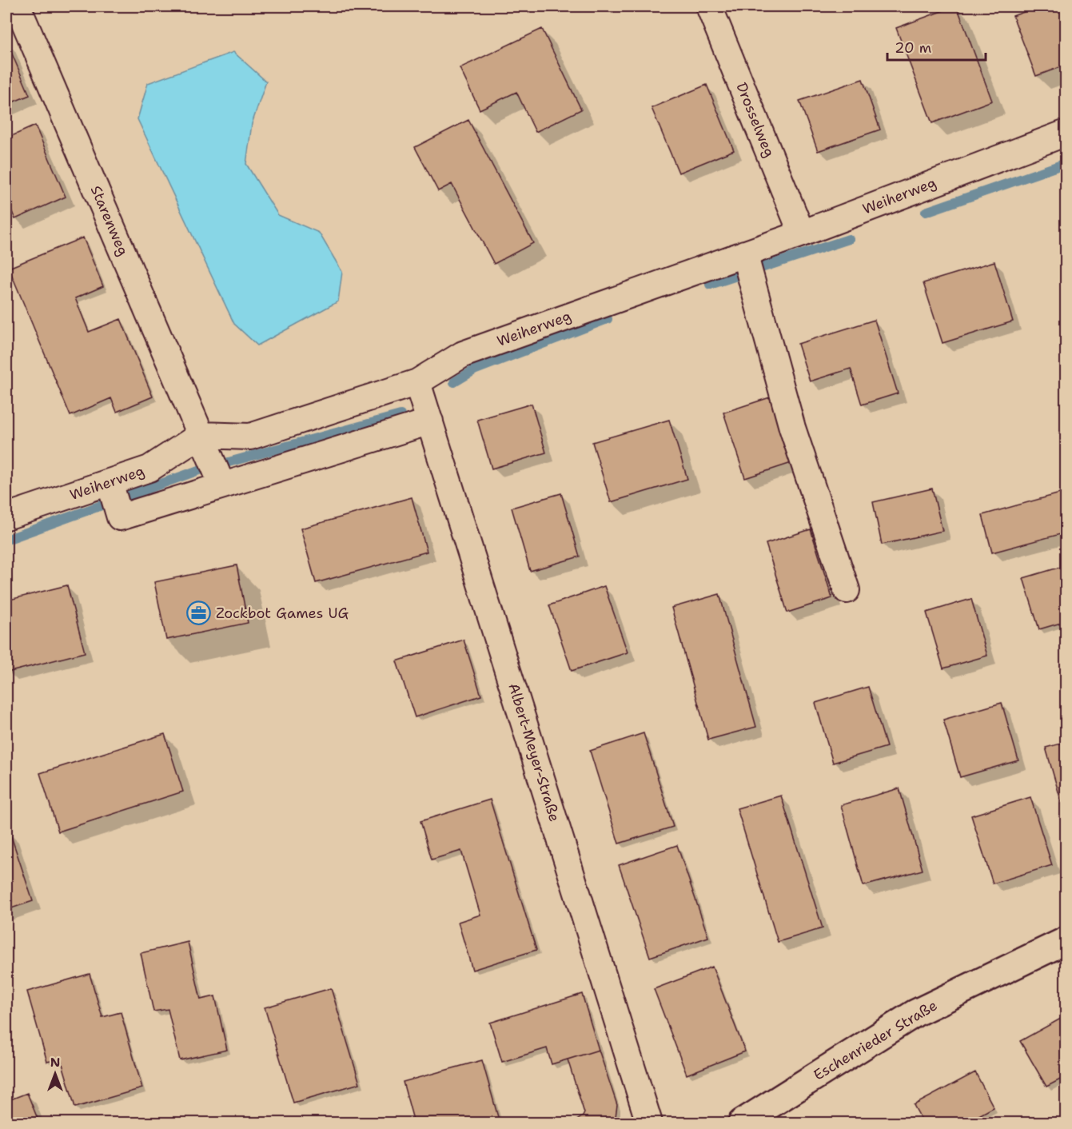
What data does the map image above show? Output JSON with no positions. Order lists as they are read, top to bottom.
{
  "streets": {
    "street": [
      "Drosselweg",
      "Weiherweg",
      "Starenweg",
      "Albert-Meyer-Straße",
      "Eschenrieder Straße"
    ]
  },
  "crossings": [
    ["Drosselweg", "Weiherweg"],
    ["Weiherweg", "Starenweg"],
    ["Weiherweg", "Albert-Meyer-Straße"]
  ],
  "places": {
    "office": ["Zockbot Games UG"]
  },
  "scale_bar": "20 m",
  "north": "top"
}
